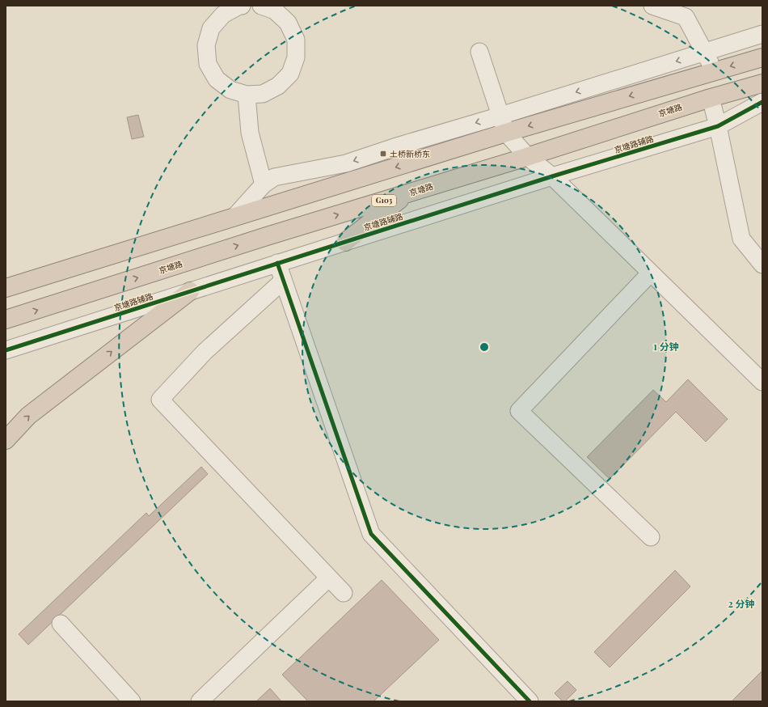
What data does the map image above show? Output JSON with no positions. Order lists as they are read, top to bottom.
{
  "streets": {
    "highway": ["京塘路", "G103"],
    "street": ["京塘路辅路"]
  },
  "places": {
    "transit": ["土桥新桥东"]
  },
  "rings": ["1 分钟", "2 分钟"]
}
